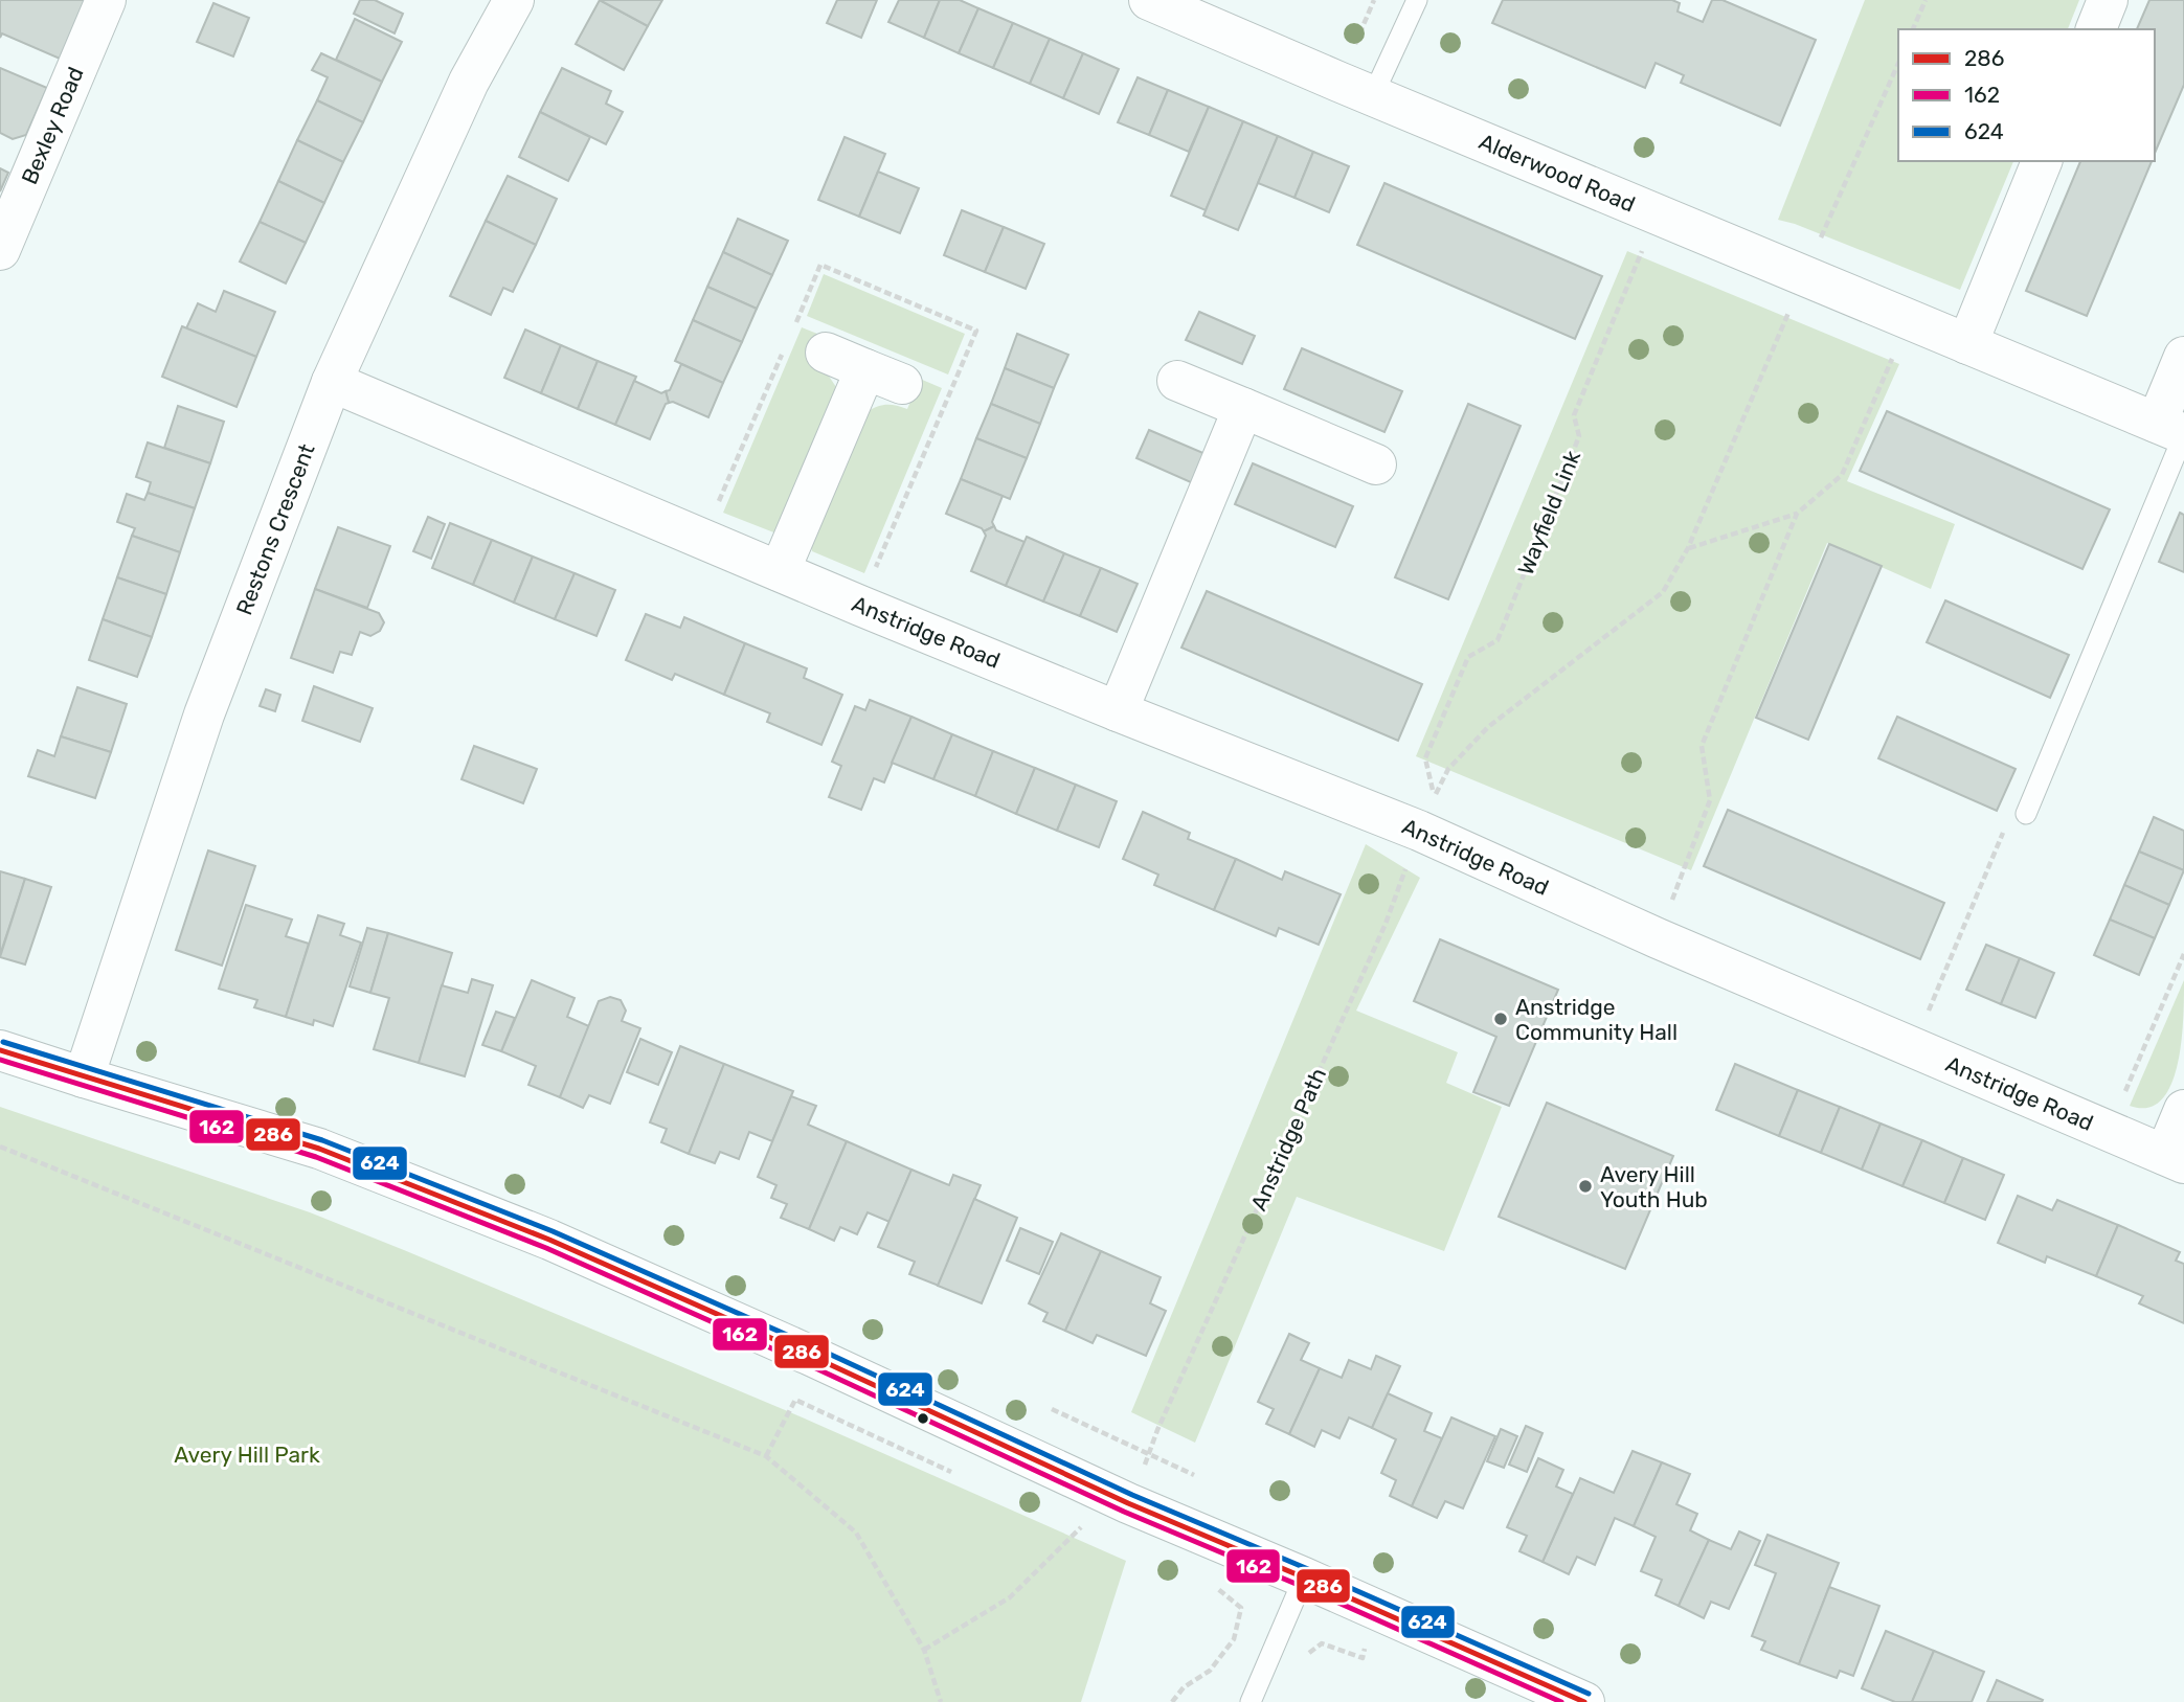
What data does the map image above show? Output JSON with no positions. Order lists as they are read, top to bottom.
{
  "streets": {
    "street": [
      "Bexley Road",
      "Alderwood Road",
      "Restons Crescent",
      "Anstridge Road"
    ],
    "path": ["Wayfield Link", "Anstridge Path"]
  },
  "crossings": [
    ["Alderwood Road", "Wayfield Link"],
    ["Restons Crescent", "Anstridge Road"]
  ],
  "parks": ["Avery Hill Park"],
  "places": ["Anstridge Community Hall", "Avery Hill Youth Hub"],
  "lines": ["transit line 624", "transit line 286", "transit line 162"],
  "legend": ["286", "162", "624"]
}
